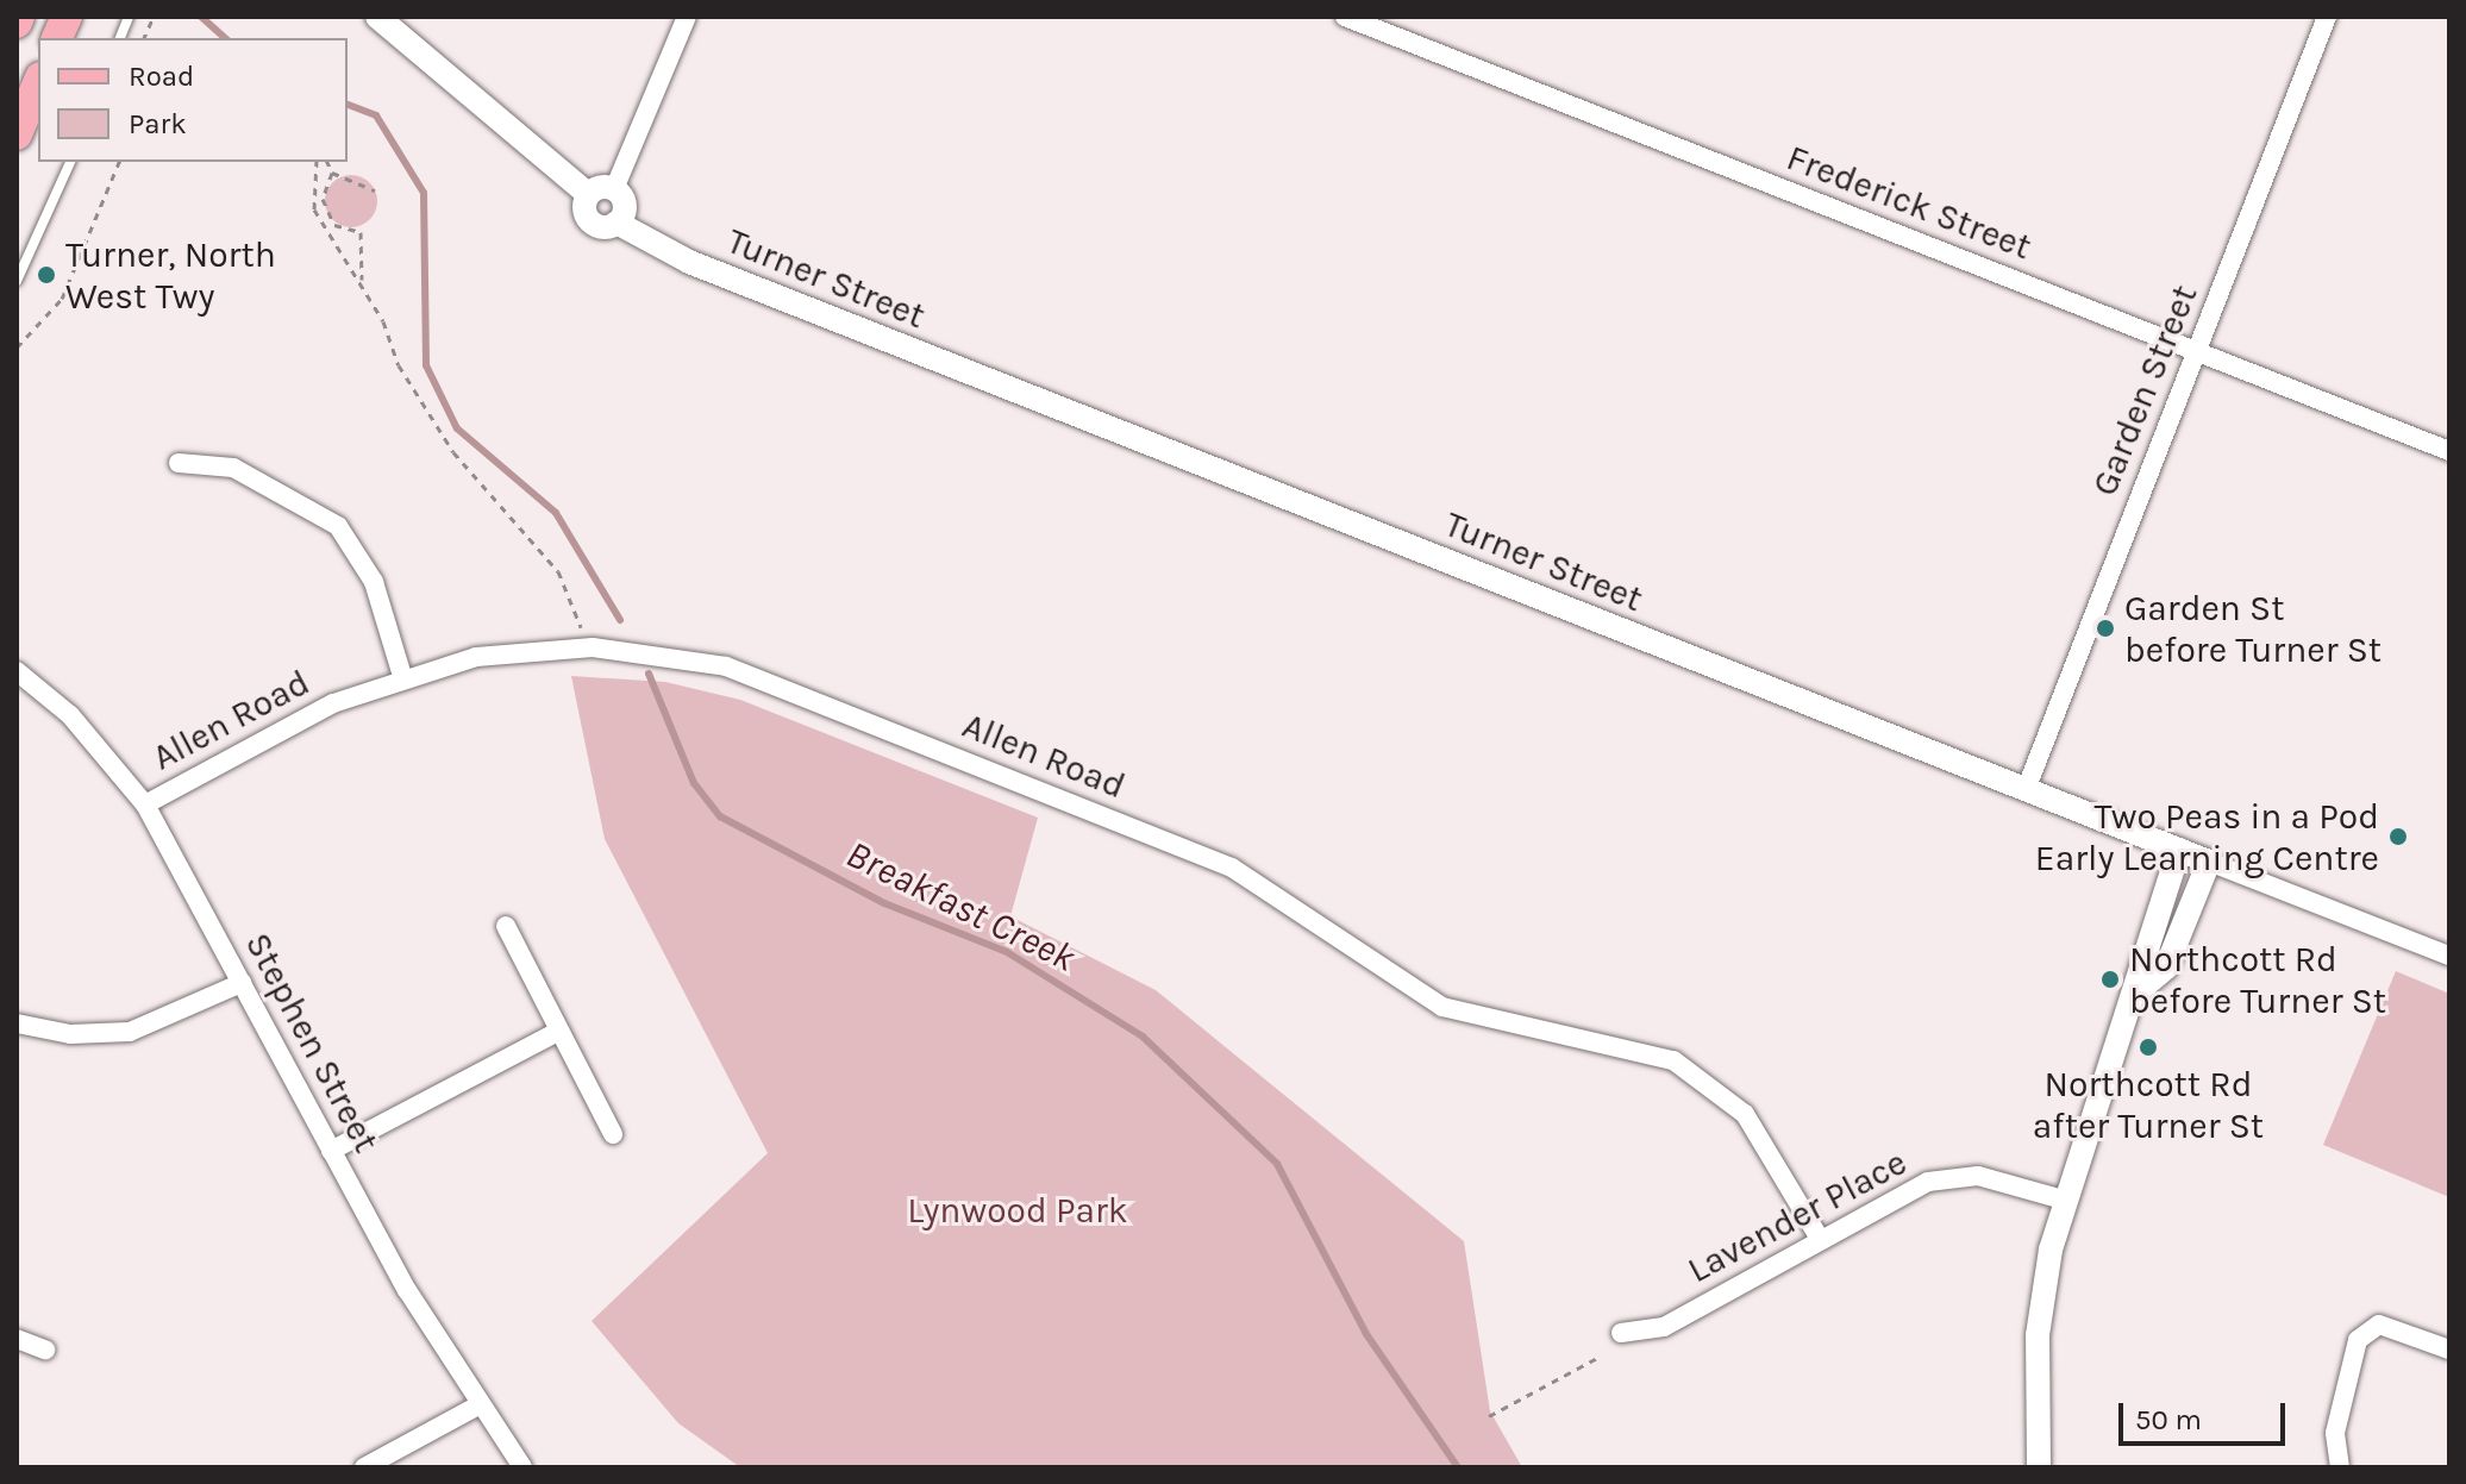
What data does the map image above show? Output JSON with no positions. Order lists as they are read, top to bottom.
{
  "streets": {
    "street": [
      "Frederick Street",
      "Turner Street",
      "Garden Street",
      "Allen Road",
      "Stephen Street",
      "Lavender Place"
    ]
  },
  "crossings": [
    ["Frederick Street", "Garden Street"],
    ["Turner Street", "Garden Street"],
    ["Allen Road", "Stephen Street"],
    ["Allen Road", "Lavender Place"]
  ],
  "water": ["Breakfast Creek"],
  "parks": ["Lynwood Park"],
  "places": [
    "Turner, North West Twy",
    "Garden St before Turner St",
    "Two Peas in a Pod Early Learning Centre",
    "Northcott Rd before Turner St",
    "Northcott Rd after Turner St"
  ],
  "legend": ["Road", "Park"],
  "scale_bar": "50 m"
}
